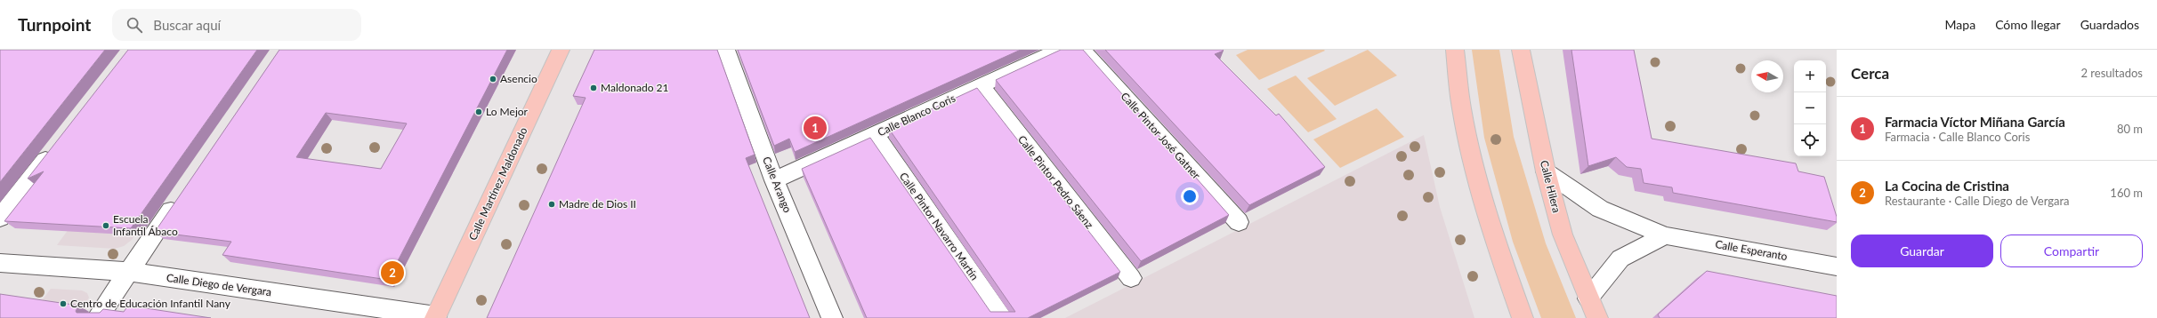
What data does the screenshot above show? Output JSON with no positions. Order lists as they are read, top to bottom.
{
  "streets": {
    "main road": ["Calle Martínez Maldonado", "Calle Hilera"],
    "street": [
      "Calle Blanco Coris",
      "Calle Pintor José Gatner",
      "Calle Pintor Pedro Sáenz",
      "Calle Arango",
      "Calle Pintor Navarro Martín",
      "Calle Esperanto",
      "Calle Diego de Vergara"
    ]
  },
  "crossings": [
    ["Calle Blanco Coris", "Calle Pintor Pedro Sáenz"],
    ["Calle Blanco Coris", "Calle Arango"],
    ["Calle Blanco Coris", "Calle Pintor Navarro Martín"],
    ["Calle Martínez Maldonado", "Calle Diego de Vergara"],
    ["Calle Hilera", "Calle Esperanto"]
  ],
  "places": [
    "Asencio",
    "Maldonado 21",
    "Lo Mejor",
    "Madre de Dios II",
    "Escuela Infantil Ábaco",
    "Centro de Educación Infantil Nany"
  ],
  "north": "left",
  "page": {
    "header": "Turnpoint",
    "search": "Buscar aquí",
    "nav": ["Mapa", "Cómo llegar", "Guardados"],
    "heading": ["Cerca", "2 resultados"],
    "map_buttons": ["+", "−"],
    "list": [
      {
        "mark": "1",
        "name": "Farmacia Víctor Miñana García",
        "note": "Farmacia · Calle Blanco Coris",
        "value": "80 m"
      },
      {
        "mark": "2",
        "name": "La Cocina de Cristina",
        "note": "Restaurante · Calle Diego de Vergara",
        "value": "160 m"
      }
    ],
    "pins": ["1", "2"],
    "buttons": ["Guardar", "Compartir"]
  }
}
